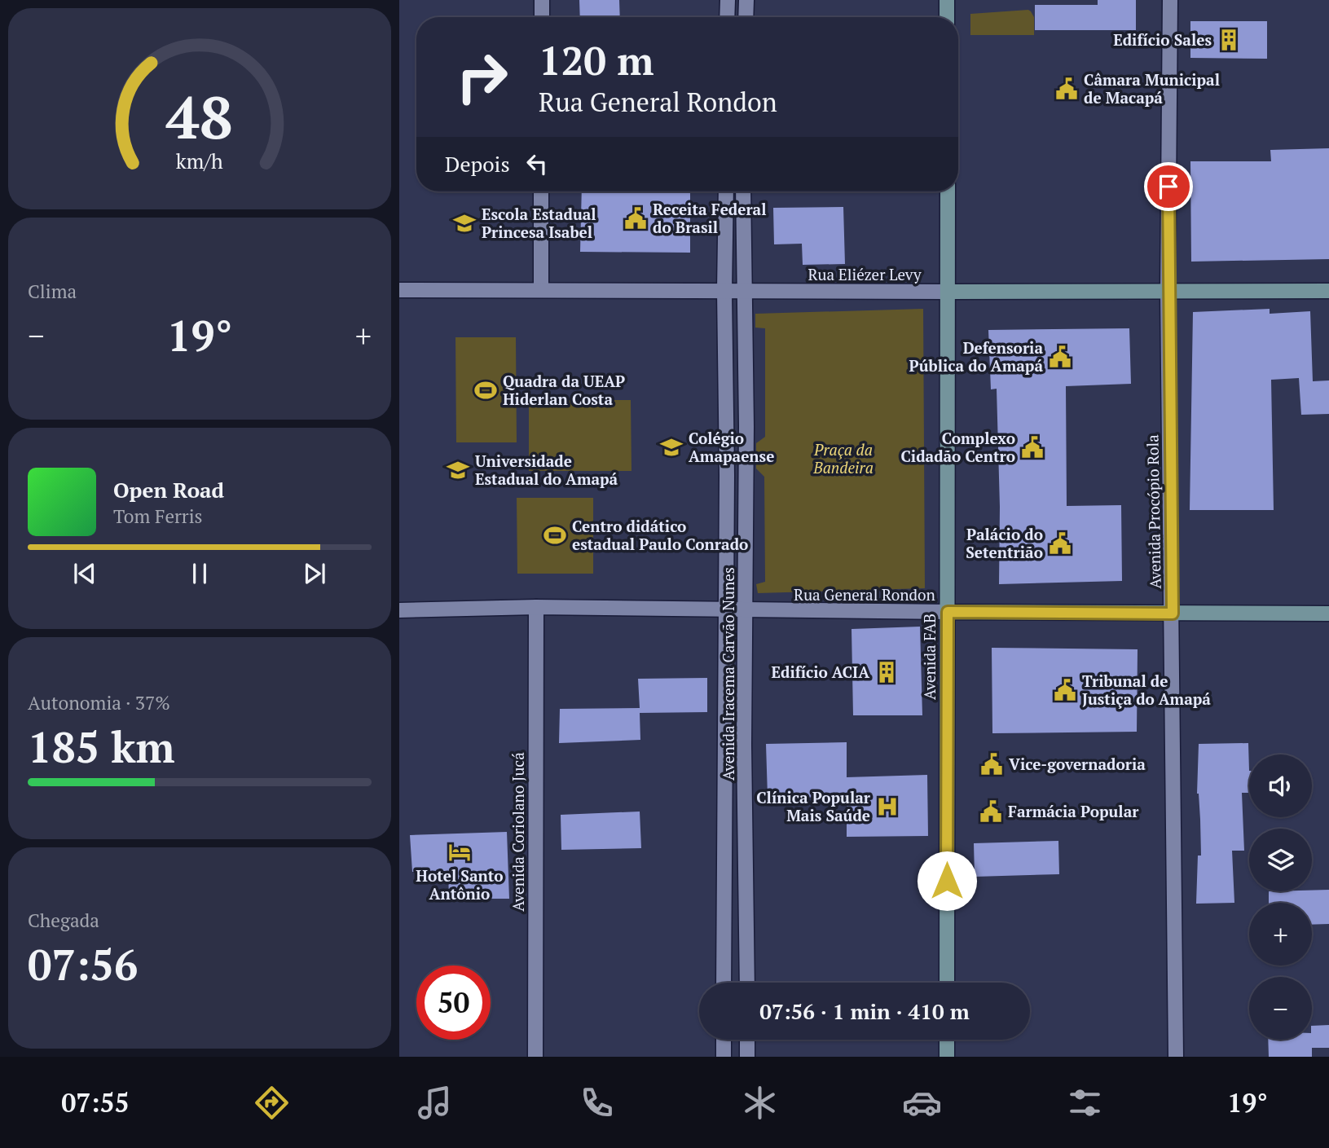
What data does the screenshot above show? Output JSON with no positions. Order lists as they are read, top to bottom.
{
  "streets": {
    "main road": ["Rua Eliézer Levy", "Rua General Rondon", "Avenida FAB"],
    "street": ["Avenida Procópio Rola", "Avenida Iracema Carvão Nunes", "Avenida Coriolano Jucá"]
  },
  "crossings": [
    ["Rua Eliézer Levy", "Avenida Procópio Rola"],
    ["Rua Eliézer Levy", "Avenida FAB"],
    ["Rua Eliézer Levy", "Avenida Iracema Carvão Nunes"],
    ["Avenida Procópio Rola", "Rua General Rondon"],
    ["Rua General Rondon", "Avenida FAB"],
    ["Rua General Rondon", "Avenida Iracema Carvão Nunes"],
    ["Rua General Rondon", "Avenida Coriolano Jucá"]
  ],
  "parks": ["Praça da Bandeira"],
  "places": {
    "building": ["Edifício Sales", "Edifício ACIA"],
    "public building": [
      "Câmara Municipal de Macapá",
      "Receita Federal do Brasil",
      "Defensoria Pública do Amapá",
      "Complexo Cidadão Centro",
      "Palácio do Setentrião",
      "Tribunal de Justiça do Amapá",
      "Vice-governadoria",
      "Farmácia Popular"
    ],
    "school or university": ["Escola Estadual Princesa Isabel", "Colégio Amapaense", "Universidade Estadual do Amapá"],
    "sports": ["Quadra da UEAP Hiderlan Costa", "Centro didático estadual Paulo Conrado"],
    "hospital": ["Clínica Popular Mais Saúde"],
    "hotel": ["Hotel Santo Antônio"]
  },
  "page": {
    "turn": ["120 m", "Rua General Rondon"],
    "then": "Depois",
    "tile": [
      "Clima",
      ["Autonomia · 37%", "185 km"],
      ["Chegada", "07:56"]
    ],
    "heat": ["−", "19°", "+"],
    "song": ["Open Road", "Tom Ferris"],
    "map_buttons": ["+", "−"],
    "limit": "50",
    "trip": "07:56 · 1 min · 410 m",
    "tabs": ["07:55", "19°"],
    "gauge": ["48", "km/h"]
  }
}
